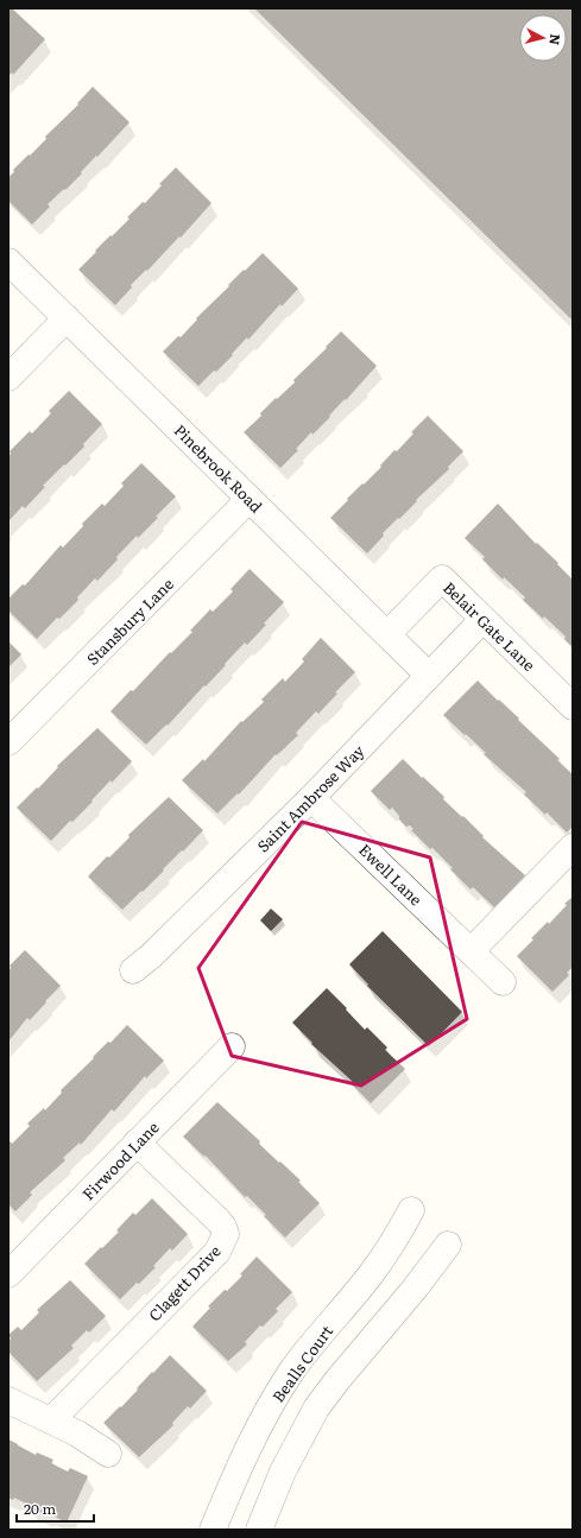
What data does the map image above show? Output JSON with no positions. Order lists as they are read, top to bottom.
{
  "streets": {
    "street": [
      "Pinebrook Road",
      "Stansbury Lane",
      "Belair Gate Lane",
      "Saint Ambrose Way",
      "Ewell Lane",
      "Firwood Lane",
      "Clagett Drive",
      "Bealls Court"
    ]
  },
  "crossings": [
    ["Pinebrook Road", "Stansbury Lane"],
    ["Pinebrook Road", "Belair Gate Lane"],
    ["Pinebrook Road", "Saint Ambrose Way"],
    ["Belair Gate Lane", "Saint Ambrose Way"],
    ["Saint Ambrose Way", "Ewell Lane"],
    ["Firwood Lane", "Clagett Drive"]
  ],
  "scale_bar": "20 m",
  "north": "right"
}
